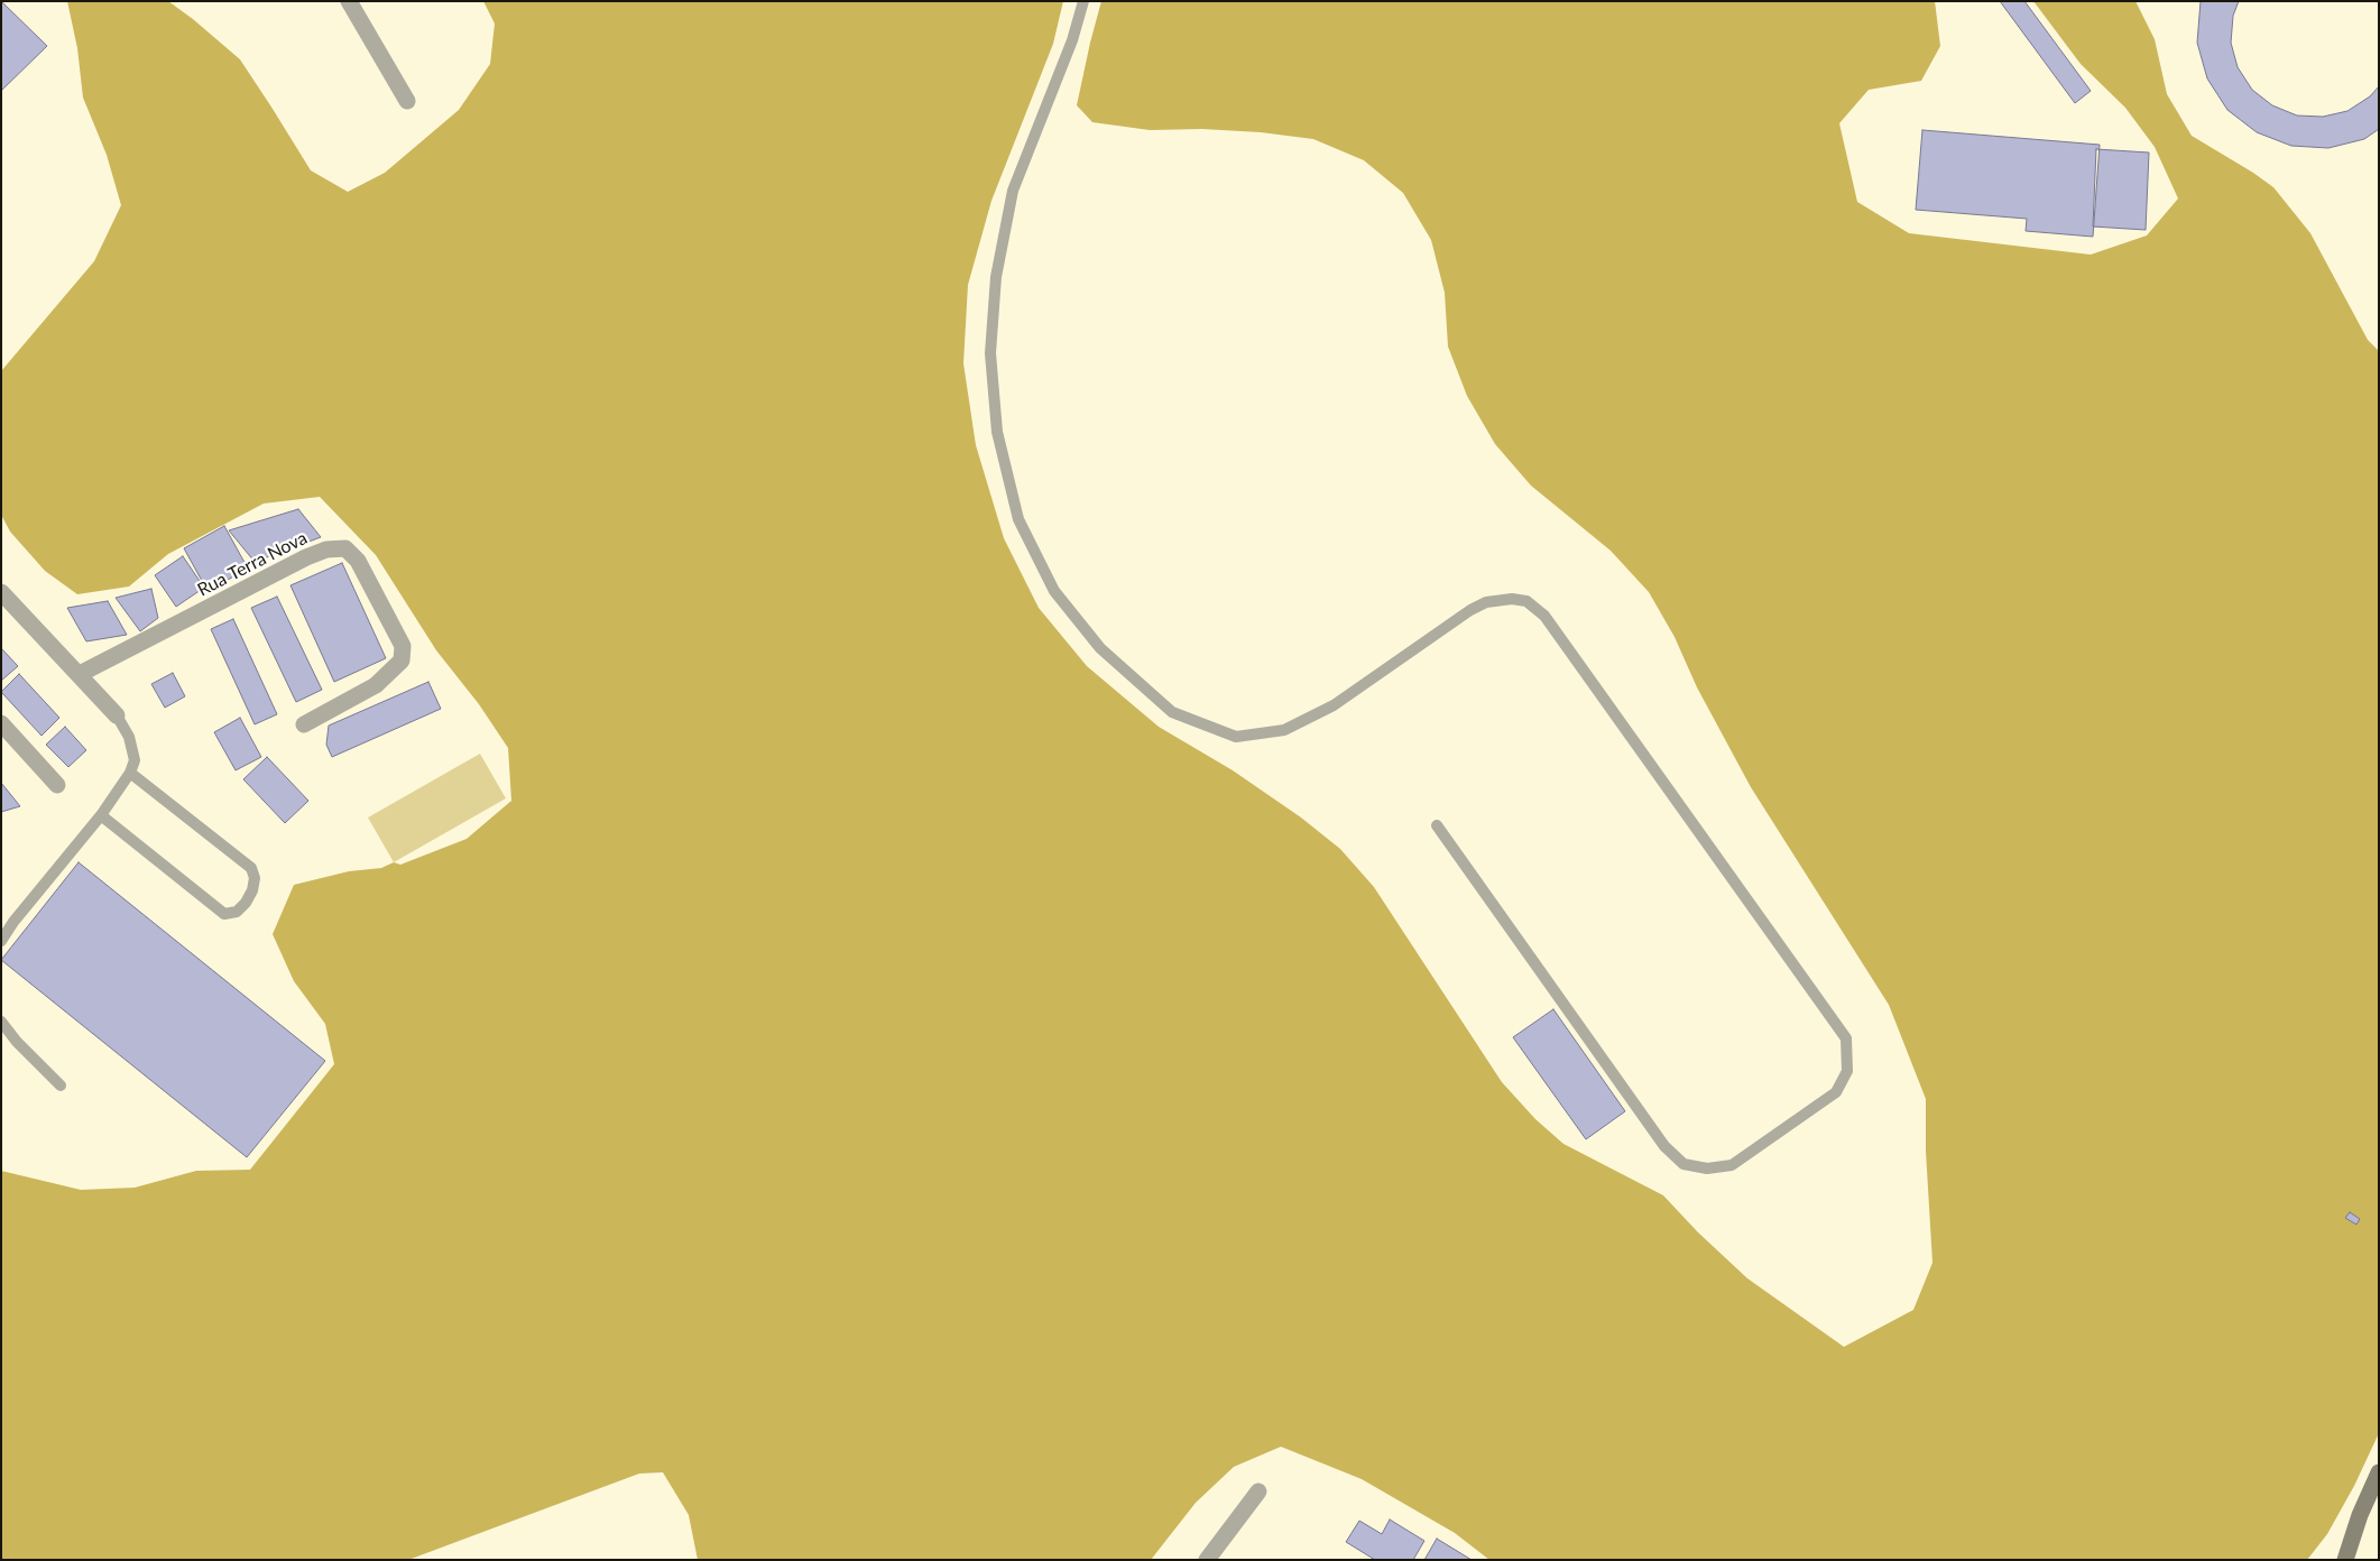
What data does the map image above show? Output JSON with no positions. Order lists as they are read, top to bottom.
{
  "streets": {
    "street": ["Rua Terra Nova"]
  }
}
